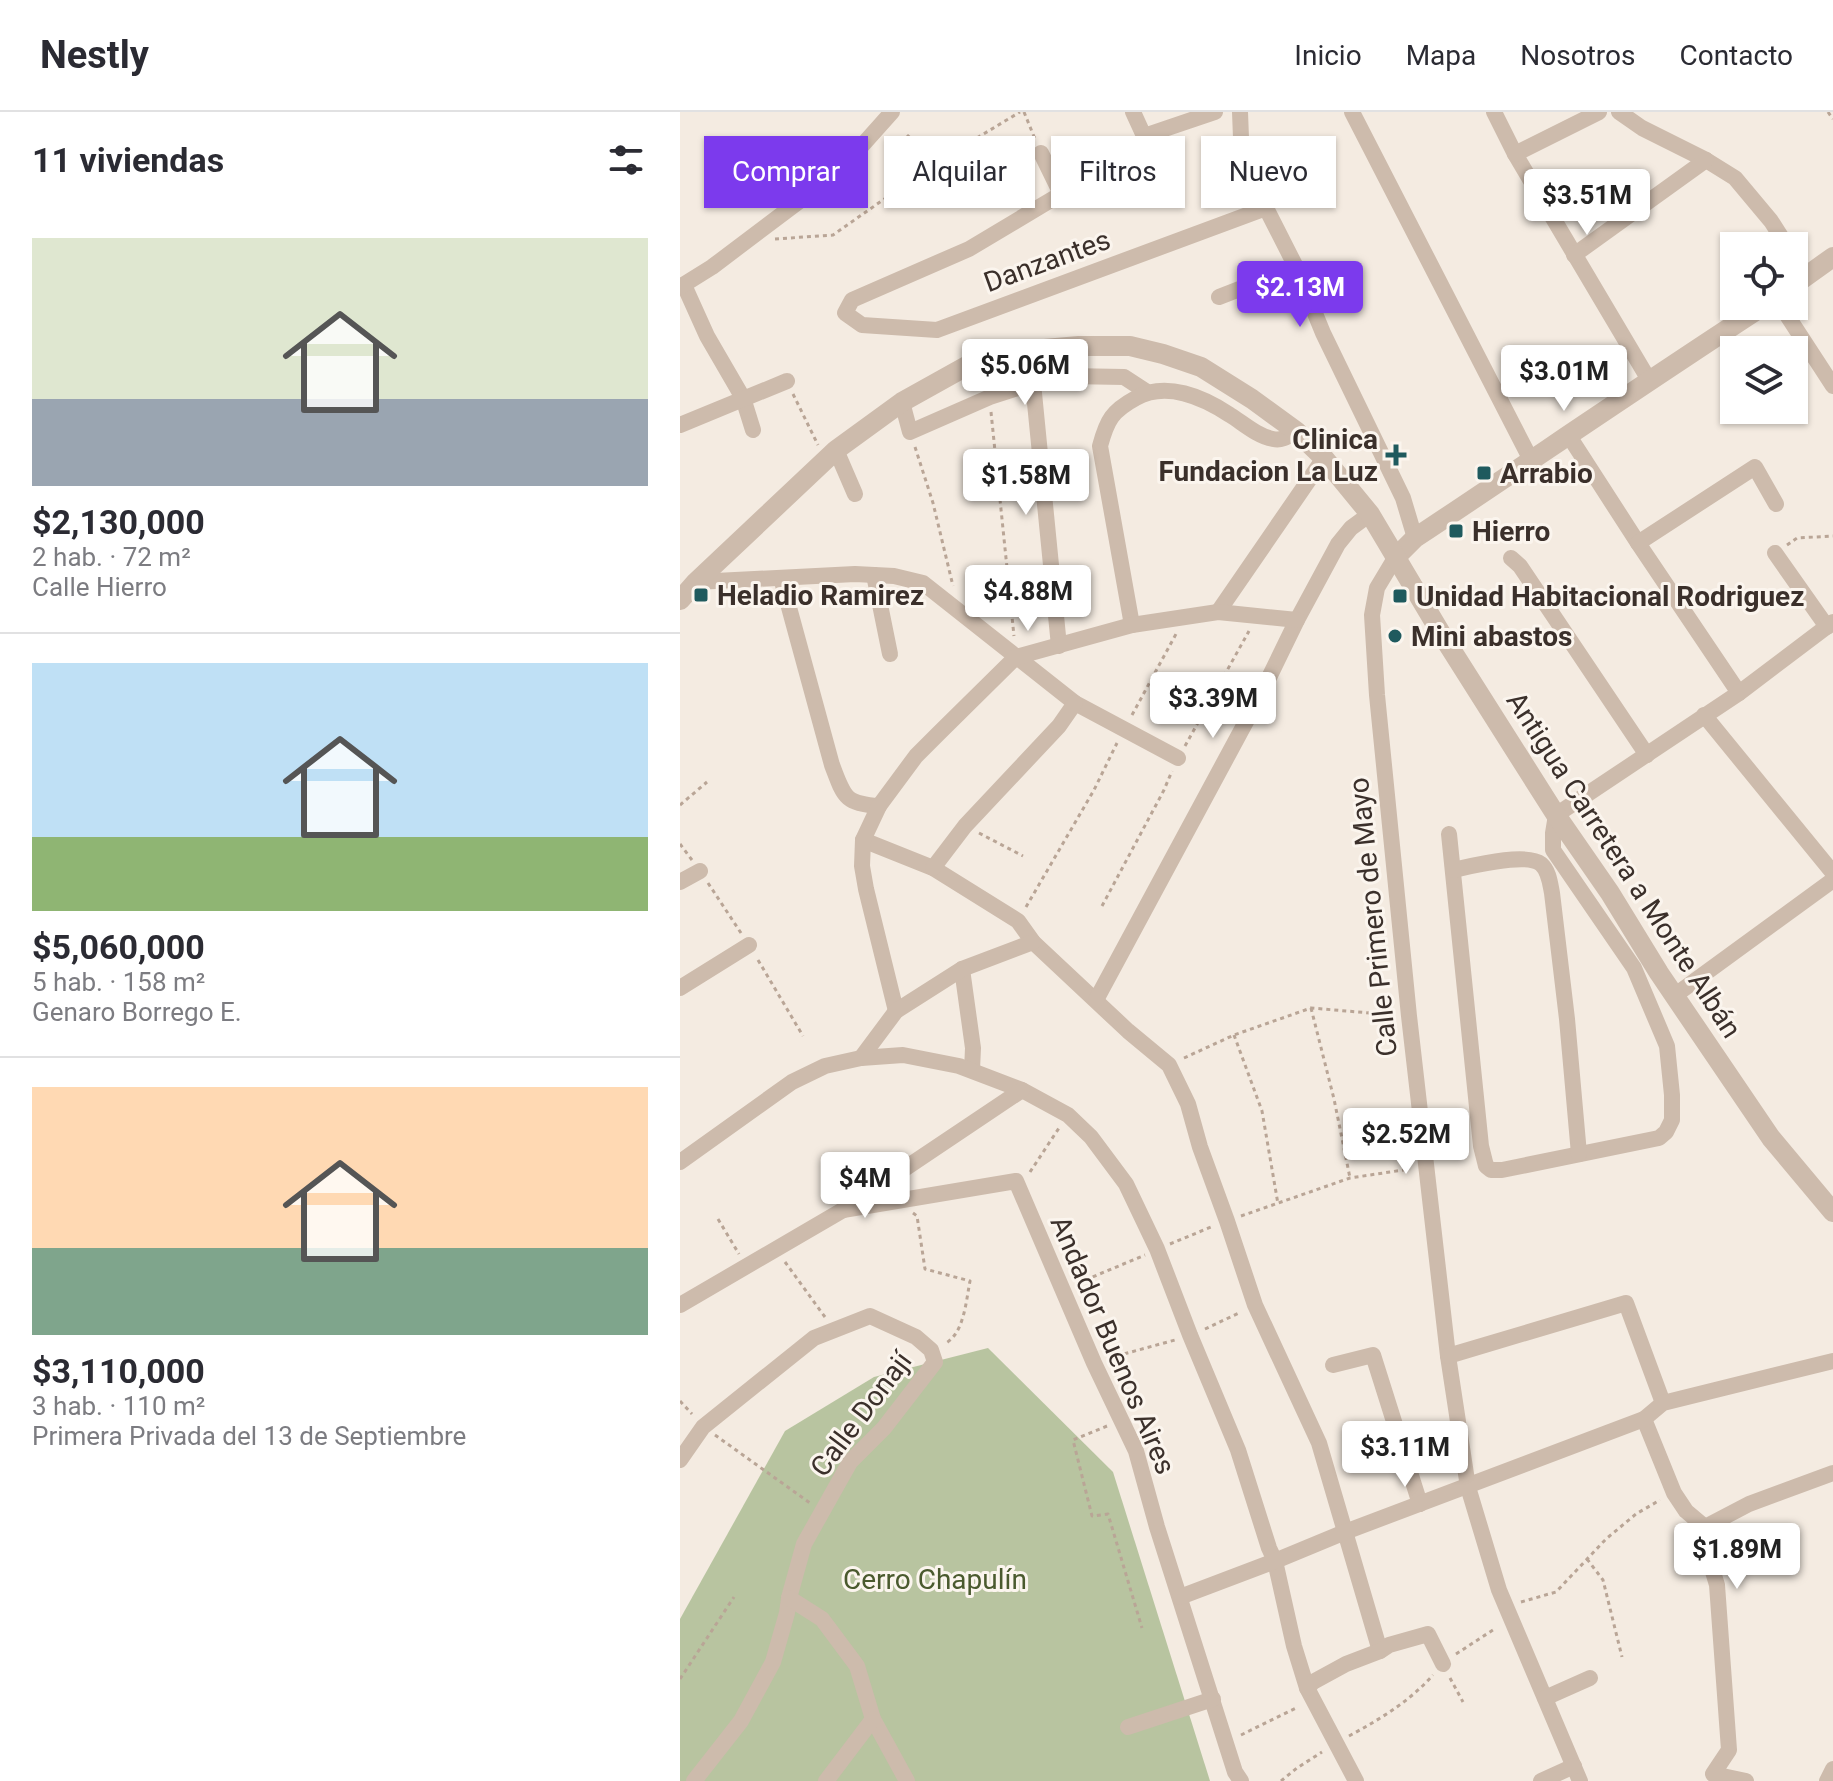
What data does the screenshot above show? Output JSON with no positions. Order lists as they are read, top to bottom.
{
  "streets": {
    "street": [
      "Danzantes",
      "Antigua Carretera a Monte Albán",
      "Calle Primero de Mayo",
      "Andador Buenos Aires",
      "Calle Donají"
    ]
  },
  "crossings": [
    ["Antigua Carretera a Monte Albán", "Calle Primero de Mayo"]
  ],
  "parks": ["Cerro Chapulín"],
  "places": {
    "health": ["Clinica Fundacion La Luz"],
    "transit": [
      "Arrabio",
      "Hierro",
      "Heladio Ramirez",
      "Unidad Habitacional Rodriguez"
    ],
    "other": ["Mini abastos"]
  },
  "page": {
    "header": "Nestly",
    "nav": [
      "Inicio",
      "Mapa",
      "Nosotros",
      "Contacto"
    ],
    "heading": "11 viviendas",
    "chip": [
      "Comprar",
      "Alquilar",
      "Filtros",
      "Nuevo"
    ],
    "price": [
      "$3.51M",
      "$2.13M",
      "$5.06M",
      "$3.01M",
      "$1.58M",
      "$4.88M",
      "$3.39M",
      "$2.52M",
      "$4M",
      "$3.11M",
      "$1.89M"
    ],
    "list": [
      {
        "name": "$2,130,000",
        "note": "2 hab. · 72 m² · Calle Hierro"
      },
      {
        "name": "$5,060,000",
        "note": "5 hab. · 158 m² · Genaro Borrego E."
      },
      {
        "name": "$3,110,000",
        "note": "3 hab. · 110 m² · Primera Privada del 13 de Septiembre"
      }
    ]
  }
}
